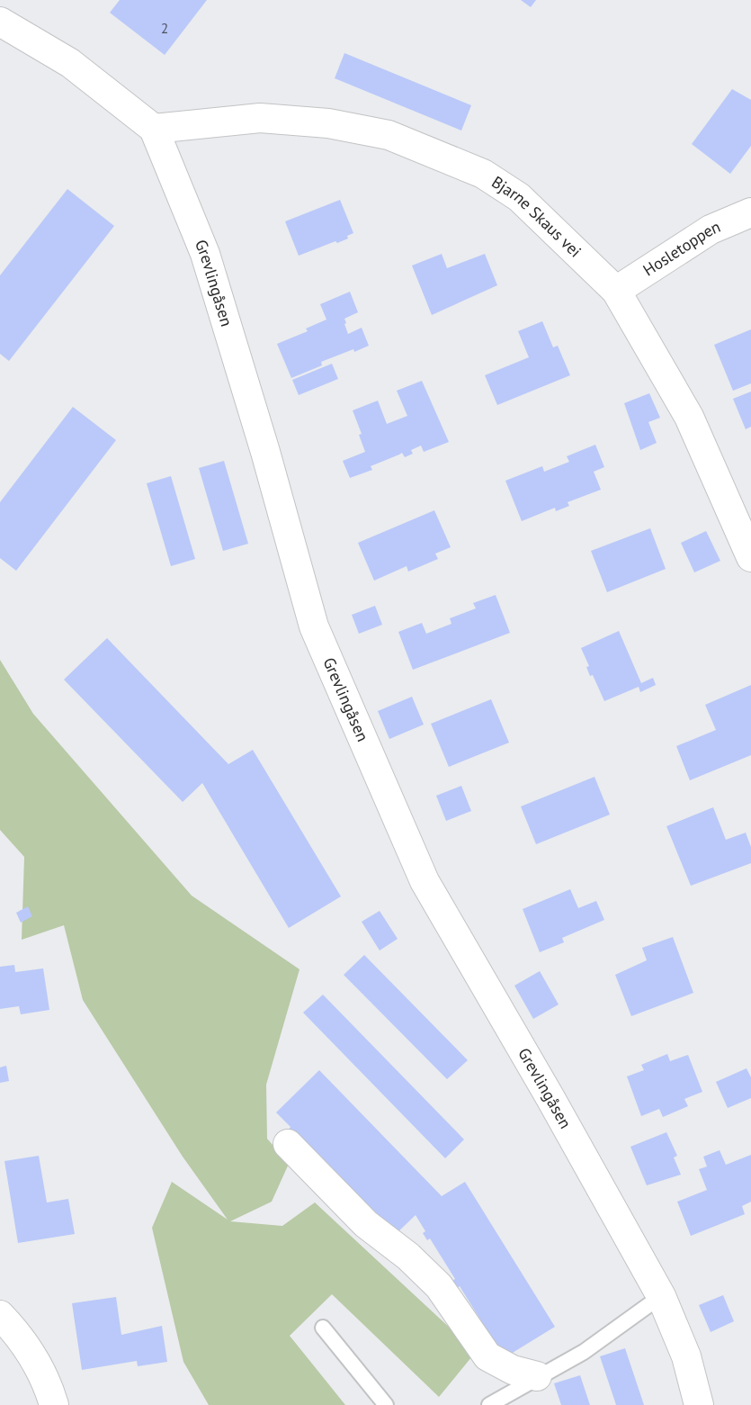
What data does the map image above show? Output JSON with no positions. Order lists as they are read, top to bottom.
{
  "streets": {
    "street": ["Bjarne Skaus vei", "Hosletoppen", "Grevlingåsen"]
  },
  "crossings": [
    ["Bjarne Skaus vei", "Hosletoppen"],
    ["Bjarne Skaus vei", "Grevlingåsen"]
  ],
  "house_numbers": ["2"]
}
